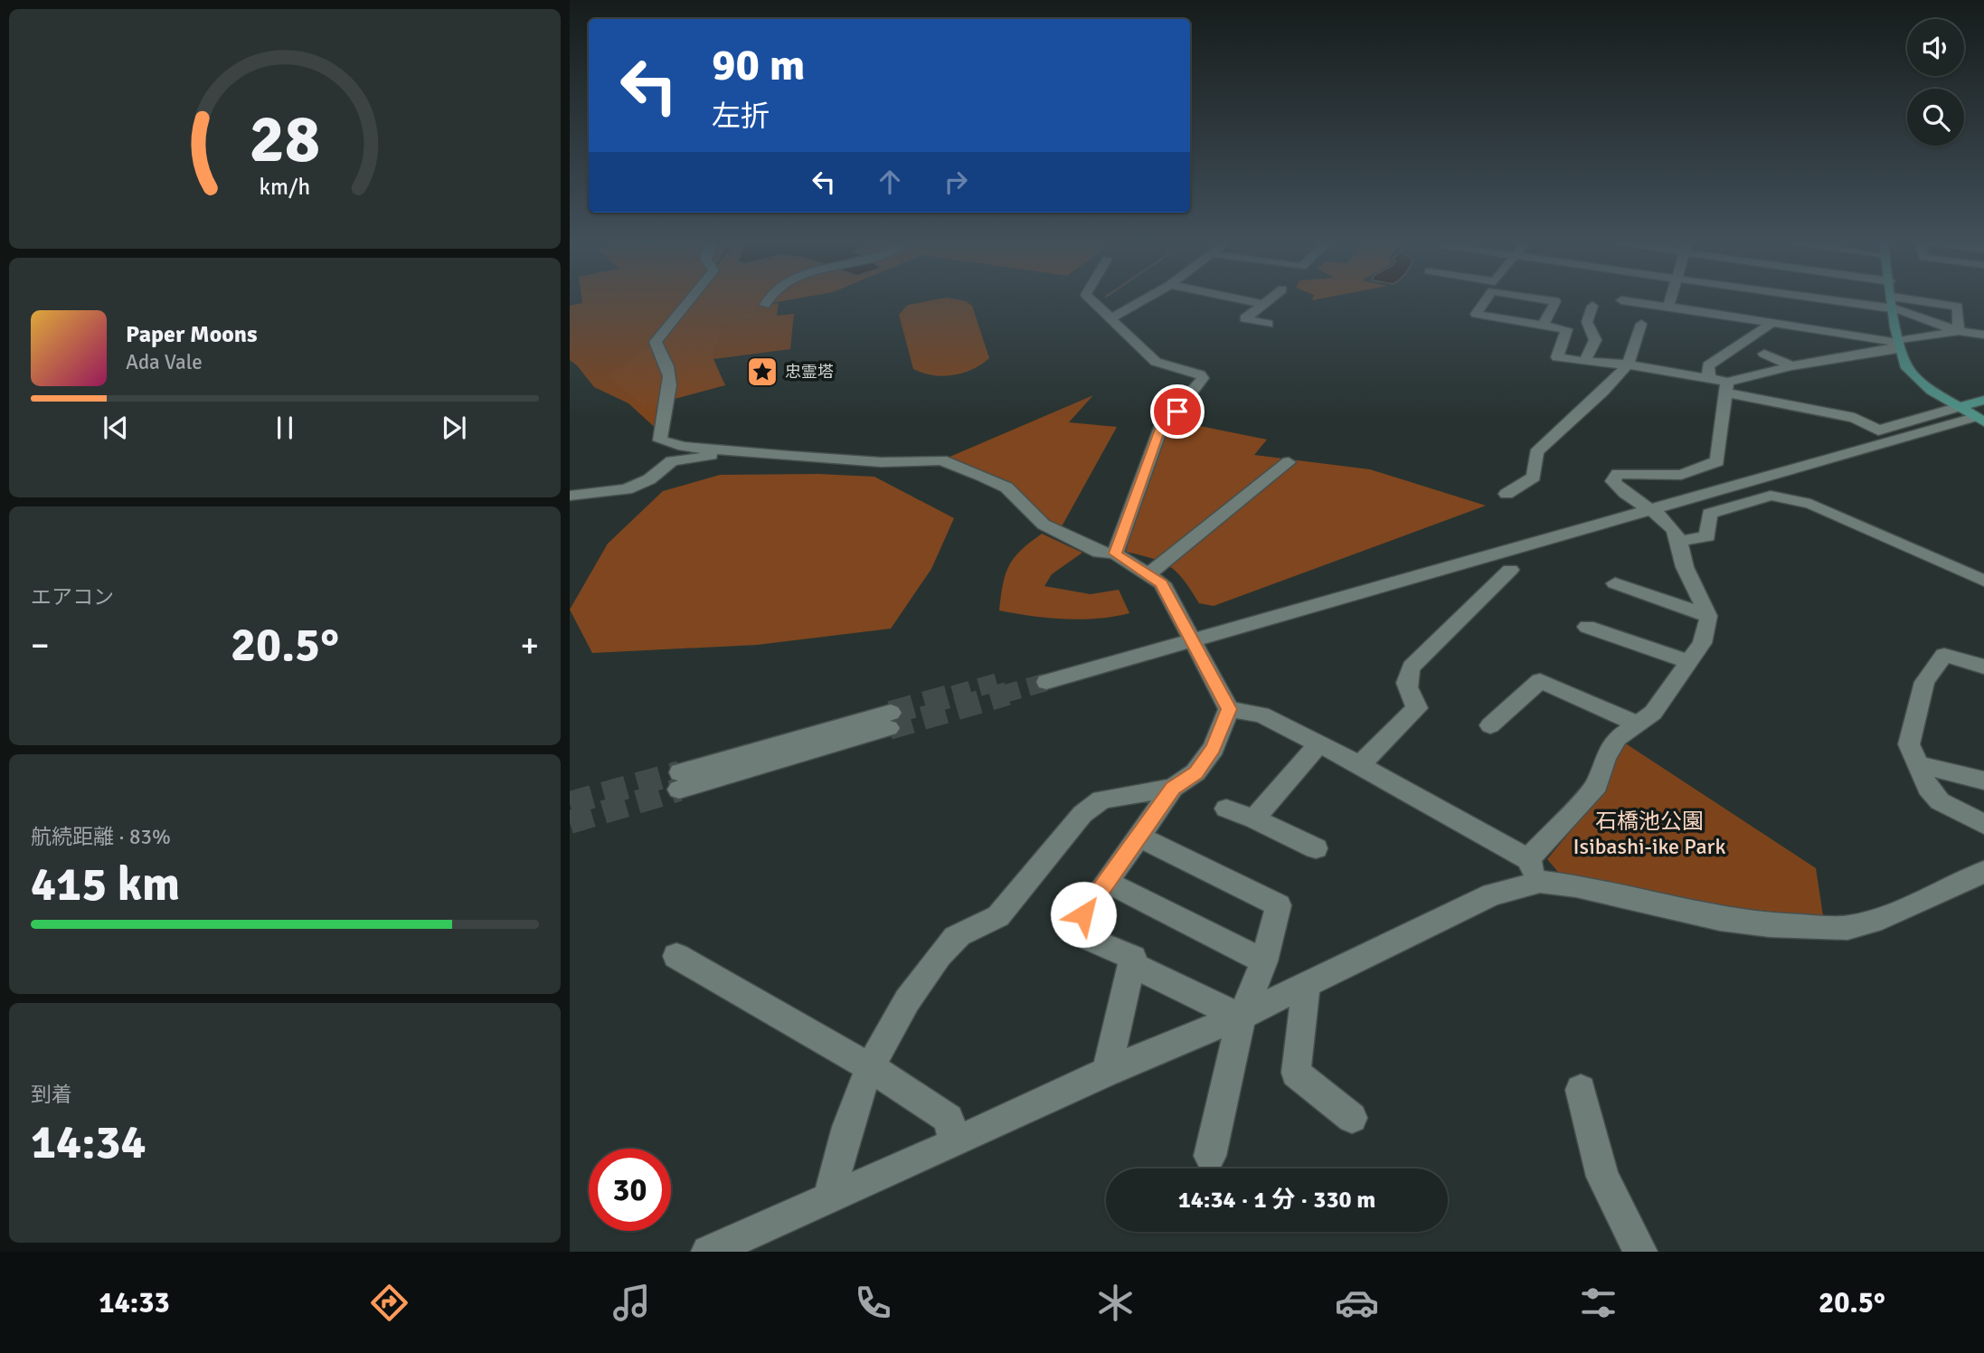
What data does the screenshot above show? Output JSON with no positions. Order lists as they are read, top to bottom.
{
  "parks": ["石橋池公園 Isibashi-ike Park"],
  "places": {
    "place": ["忠霊塔"]
  },
  "page": {
    "turn": ["90 m", "左折"],
    "song": ["Paper Moons", "Ada Vale"],
    "tile": [
      "エアコン",
      ["航続距離 · 83%", "415 km"],
      ["到着", "14:34"]
    ],
    "heat": ["−", "20.5°", "+"],
    "limit": "30",
    "trip": "14:34 · 1 分 · 330 m",
    "tabs": ["14:33", "20.5°"],
    "gauge": ["28", "km/h"]
  }
}
